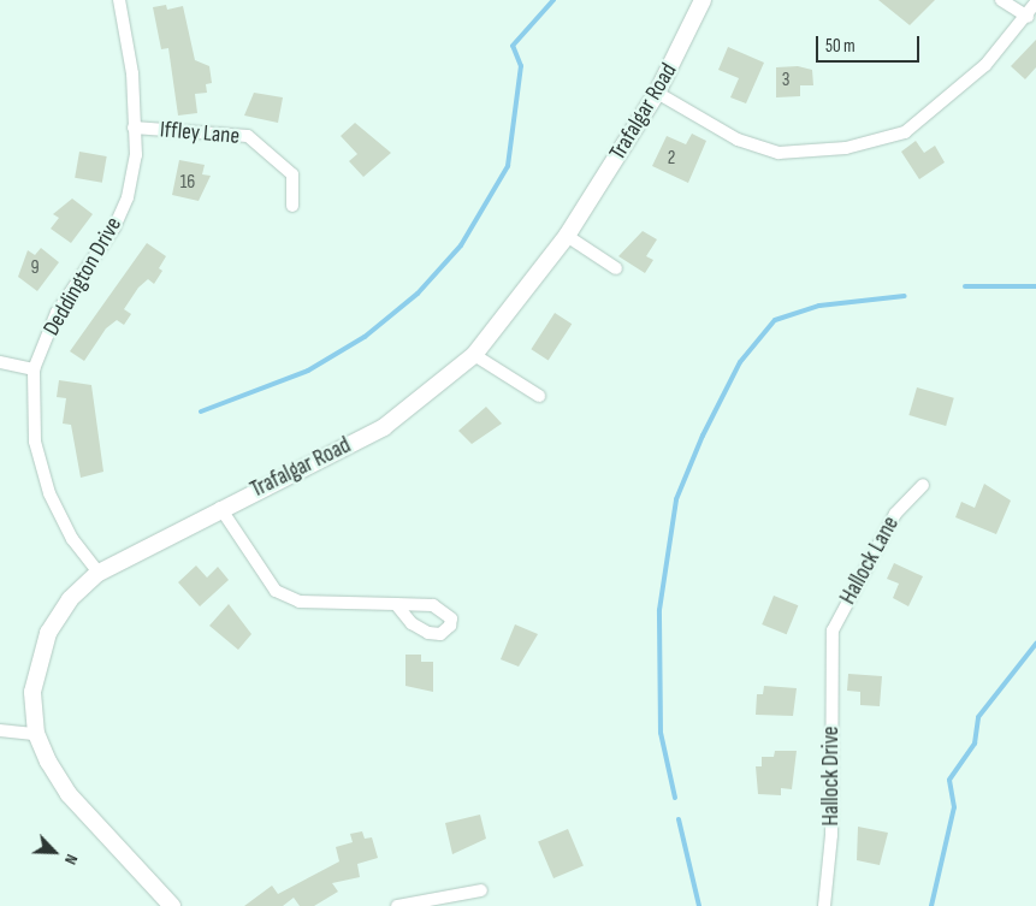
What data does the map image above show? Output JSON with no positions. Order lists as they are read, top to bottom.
{
  "streets": {
    "street": [
      "Trafalgar Road",
      "Iffley Lane",
      "Deddington Drive",
      "Hallock Lane",
      "Hallock Drive"
    ]
  },
  "crossings": [
    ["Trafalgar Road", "Deddington Drive"],
    ["Iffley Lane", "Deddington Drive"],
    ["Hallock Lane", "Hallock Drive"]
  ],
  "house_numbers": [
    "3",
    "2",
    "16",
    "9"
  ],
  "scale_bar": "50 m",
  "north": "bottom right"
}
